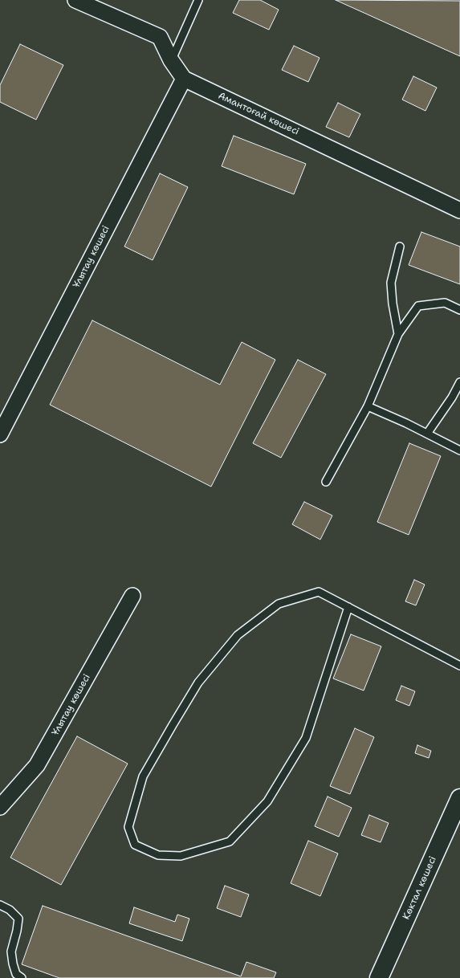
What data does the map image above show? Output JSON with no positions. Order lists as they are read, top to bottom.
{
  "streets": {
    "street": ["Амантоғай көшесі", "Ұлытау көшесі", "Көктал көшесі"]
  },
  "crossings": [
    ["Амантоғай көшесі", "Ұлытау көшесі"]
  ]
}
